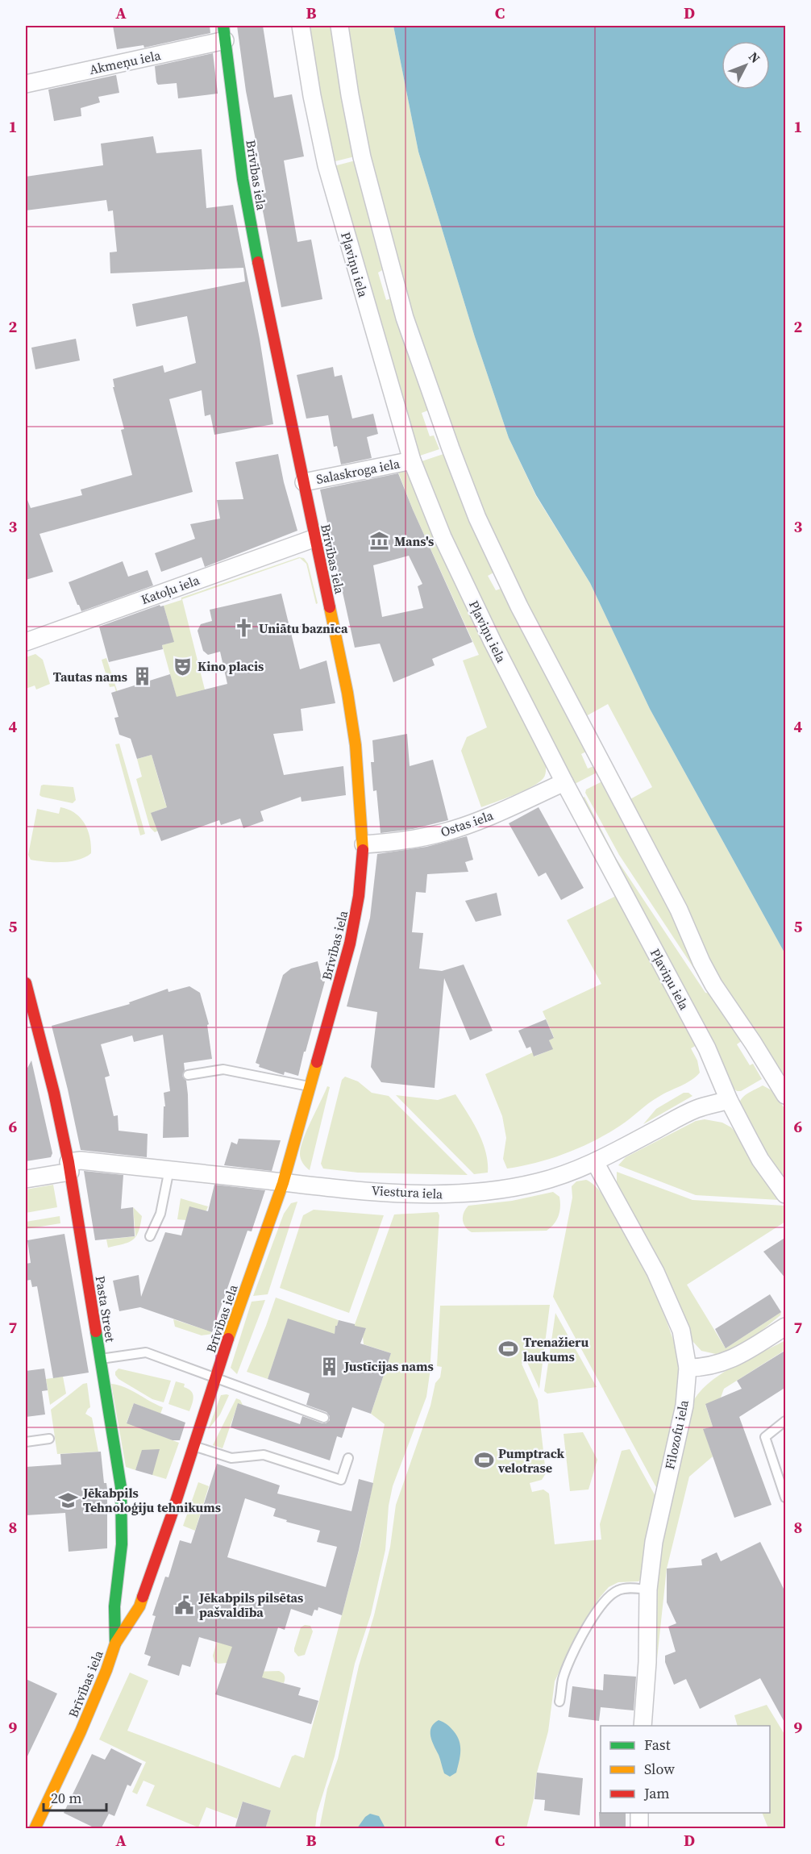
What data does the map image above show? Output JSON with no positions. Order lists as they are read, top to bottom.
{
  "streets": {
    "main road": ["Brīvības iela", "Pasta Street"],
    "street": [
      "Akmeņu iela",
      "Pļaviņu iela",
      "Salaskroga iela",
      "Katoļu iela",
      "Ostas iela",
      "Viestura iela",
      "Filozofu iela"
    ]
  },
  "crossings": [
    ["Akmeņu iela", "Brīvības iela"],
    ["Brīvības iela", "Salaskroga iela"],
    ["Brīvības iela", "Katoļu iela"],
    ["Brīvības iela", "Ostas iela"],
    ["Brīvības iela", "Viestura iela"],
    ["Brīvības iela", "Pasta Street"],
    ["Pļaviņu iela", "Salaskroga iela"],
    ["Pļaviņu iela", "Ostas iela"],
    ["Pļaviņu iela", "Viestura iela"],
    ["Viestura iela", "Pasta Street"],
    ["Viestura iela", "Filozofu iela"]
  ],
  "places": {
    "museum": ["Mans's"],
    "church": ["Uniātu baznīca"],
    "theatre": ["Kino placis"],
    "building": ["Tautas nams", "Justīcijas nams"],
    "sports": ["Trenažieru laukums", "Pumptrack velotrase"],
    "school or university": ["Jēkabpils Tehnoloģiju tehnikums"],
    "public building": ["Jēkabpils pilsētas pašvaldība"]
  },
  "legend": ["Fast", "Slow", "Jam"],
  "scale_bar": "20 m",
  "north": "top right",
  "grid": {
    "columns": [
      "A",
      "B",
      "C",
      "D"
    ],
    "rows": [
      "1",
      "2",
      "3",
      "4",
      "5",
      "6",
      "7",
      "8",
      "9"
    ]
  }
}
